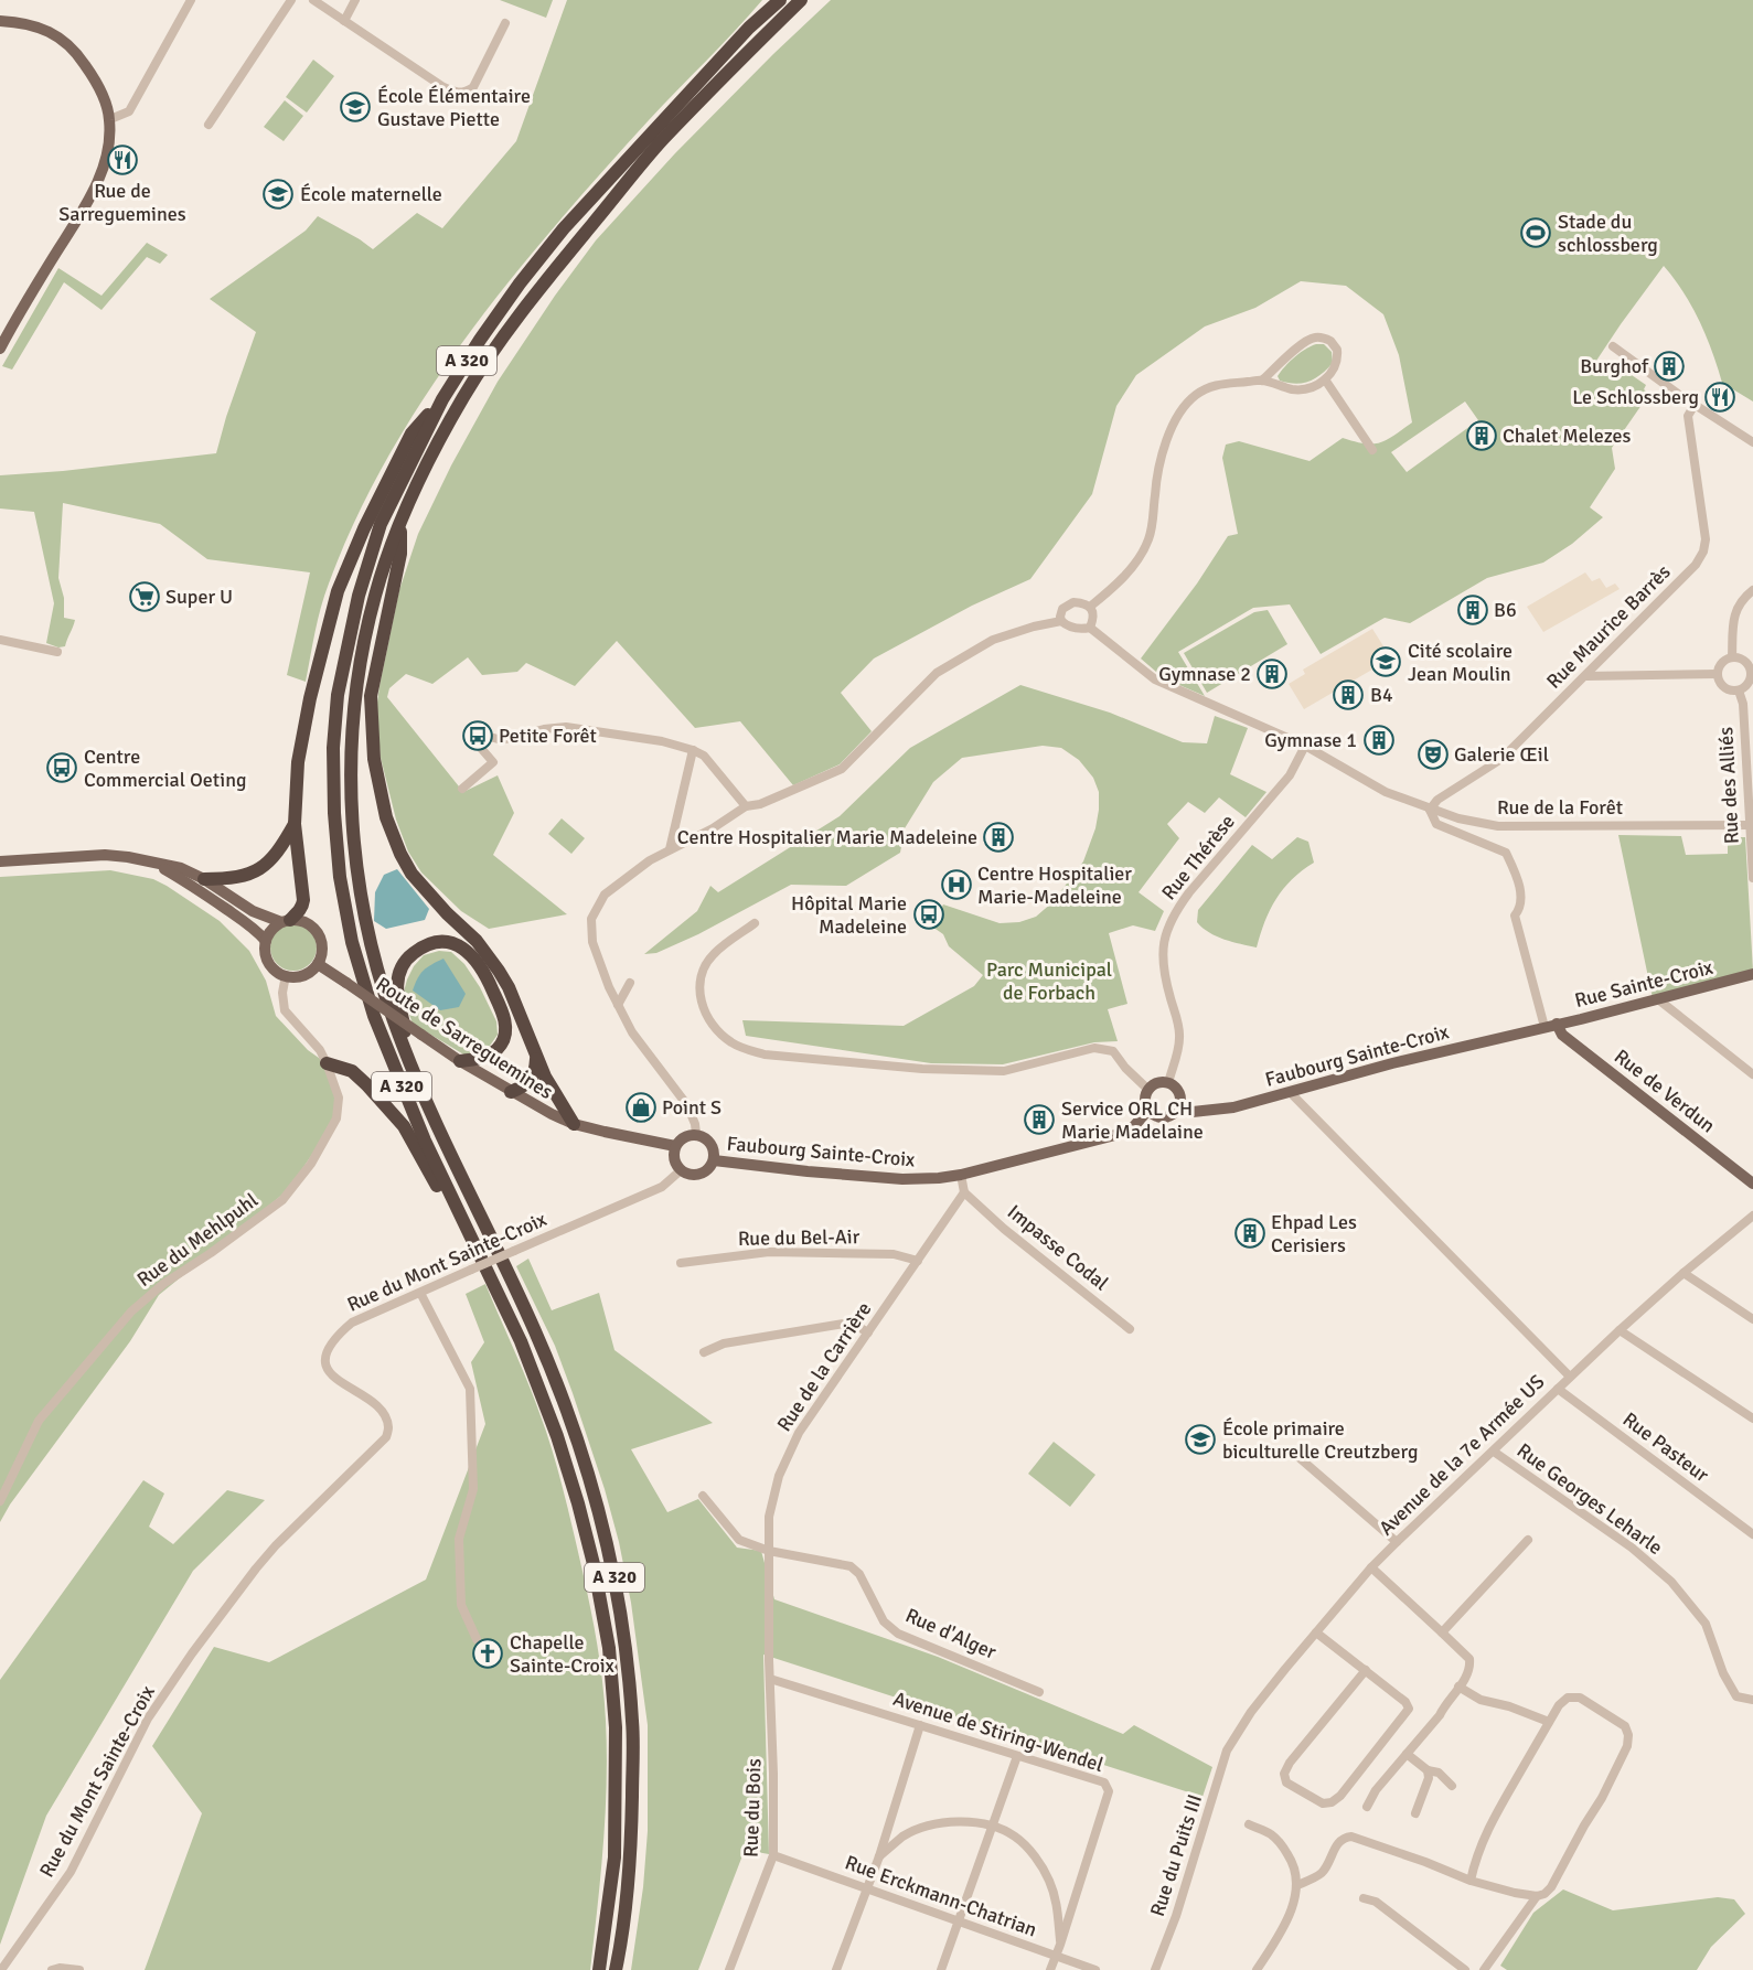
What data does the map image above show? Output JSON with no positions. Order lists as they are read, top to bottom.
{
  "streets": {
    "highway": ["A 320"],
    "main road": [
      "Rue Sainte-Croix",
      "Route de Sarreguemines",
      "Faubourg Sainte-Croix",
      "Rue de Verdun"
    ],
    "street": [
      "Rue Maurice Barrès",
      "Rue des Alliés",
      "Rue de la Forêt",
      "Rue Thérèse",
      "Rue du Bel-Air",
      "Rue du Mehlpuhl",
      "Impasse Codal",
      "Rue du Mont Sainte-Croix",
      "Rue de la Carrière",
      "Rue Pasteur",
      "Avenue de la 7e Armée US",
      "Rue Georges Leharle",
      "Rue d'Alger",
      "Avenue de Stiring-Wendel",
      "Rue du Bois",
      "Rue du Puits III",
      "Rue Erckmann-Chatrian"
    ]
  },
  "crossings": [
    ["Rue Maurice Barrès", "Rue de la Forêt"],
    ["Rue des Alliés", "Rue de la Forêt"],
    ["Rue de la Forêt", "Rue Thérèse"],
    ["Rue Thérèse", "Faubourg Sainte-Croix"],
    ["Rue Sainte-Croix", "Faubourg Sainte-Croix"],
    ["Rue Sainte-Croix", "Rue de Verdun"],
    ["Route de Sarreguemines", "Faubourg Sainte-Croix"],
    ["Route de Sarreguemines", "Rue du Mehlpuhl"],
    ["Route de Sarreguemines", "Rue du Mont Sainte-Croix"],
    ["Faubourg Sainte-Croix", "Rue du Mont Sainte-Croix"],
    ["Rue du Bel-Air", "Rue de la Carrière"],
    ["Impasse Codal", "Rue de la Carrière"],
    ["Rue de la Carrière", "Rue d'Alger"],
    ["Rue de la Carrière", "Avenue de Stiring-Wendel"],
    ["Rue de la Carrière", "Rue du Bois"],
    ["Rue Pasteur", "Avenue de la 7e Armée US"],
    ["Avenue de la 7e Armée US", "Rue Georges Leharle"],
    ["Avenue de la 7e Armée US", "Rue du Puits III"],
    ["Avenue de Stiring-Wendel", "Rue du Bois"],
    ["Avenue de Stiring-Wendel", "Rue Erckmann-Chatrian"],
    ["Rue du Bois", "Rue Erckmann-Chatrian"]
  ],
  "parks": ["Parc Municipal de Forbach"],
  "places": {
    "school or university": [
      "École Élémentaire Gustave Piette",
      "École maternelle",
      "Cité scolaire Jean Moulin",
      "École primaire biculturelle Creutzberg"
    ],
    "restaurant": ["Rue de Sarreguemines", "Le Schlossberg"],
    "sports": ["Stade du schlossberg"],
    "building": [
      "Burghof",
      "Chalet Melezes",
      "B6",
      "Gymnase 2",
      "B4",
      "Gymnase 1",
      "Centre Hospitalier Marie Madeleine",
      "Service ORL CH Marie Madelaine",
      "Ehpad Les Cerisiers"
    ],
    "supermarket": ["Super U"],
    "bus stop": ["Petite Forêt", "Centre Commercial Oeting", "Hôpital Marie Madeleine"],
    "theatre": ["Galerie Œil"],
    "hospital": ["Centre Hospitalier Marie-Madeleine"],
    "shop": ["Point S"],
    "church": ["Chapelle Sainte-Croix"]
  }
}
